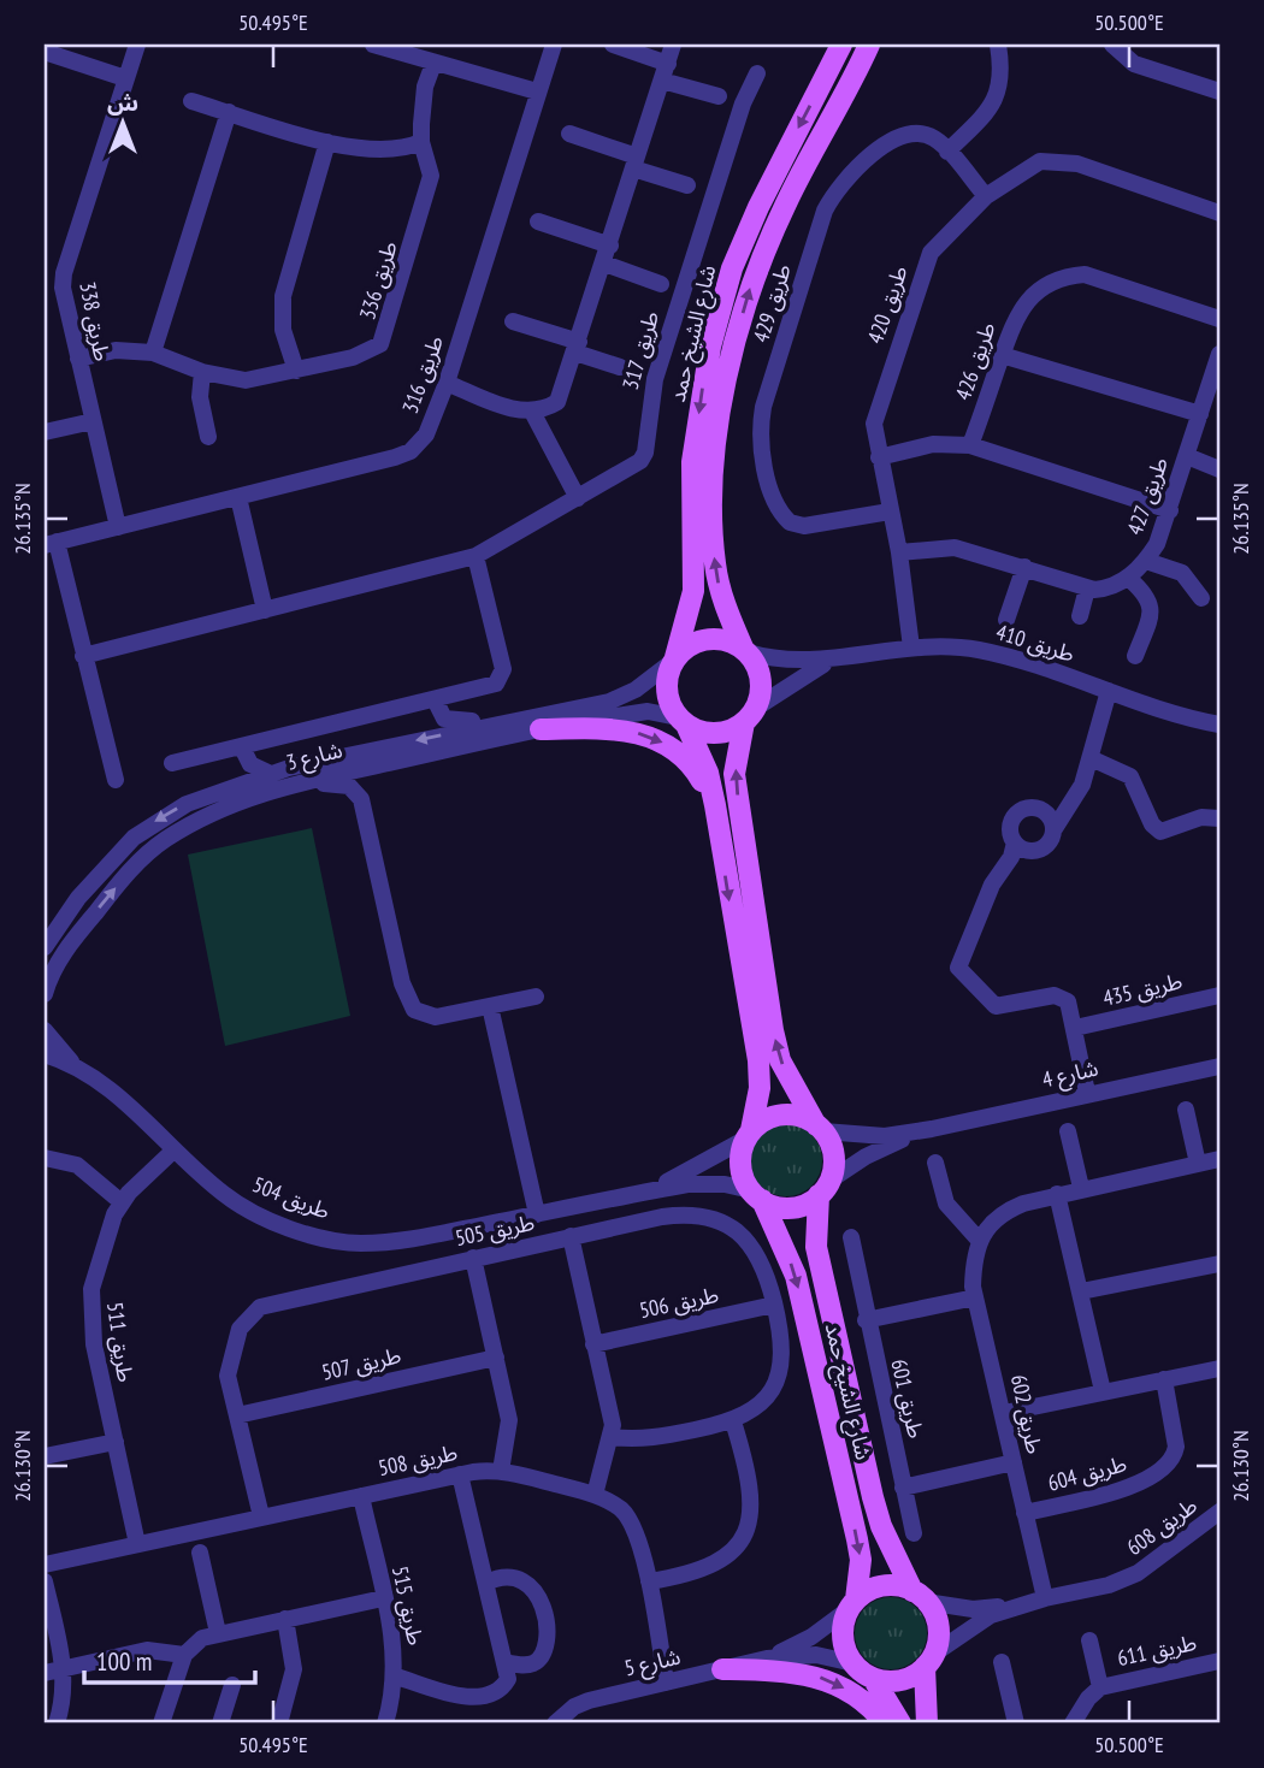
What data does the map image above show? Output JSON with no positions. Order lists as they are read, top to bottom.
{
  "streets": {
    "main road": ["شارع الشيخ حمد"],
    "street": [
      "طريق 336",
      "طريق 429",
      "طريق 420",
      "طريق 338",
      "طريق 317",
      "طريق 426",
      "طريق 316",
      "طريق 427",
      "طريق 410",
      "شارع 3",
      "طريق 435",
      "شارع 4",
      "طريق 504",
      "طريق 505",
      "طريق 506",
      "طريق 511",
      "طريق 507",
      "طريق 601",
      "طريق 602",
      "طريق 508",
      "طريق 604",
      "طريق 608",
      "طريق 515",
      "طريق 611",
      "شارع 5"
    ]
  },
  "crossings": [
    ["طريق 336", "طريق 338"],
    ["طريق 429", "طريق 420"],
    ["طريق 420", "طريق 410"],
    ["طريق 338", "طريق 316"],
    ["شارع الشيخ حمد", "طريق 410"],
    ["شارع الشيخ حمد", "شارع 3"],
    ["شارع الشيخ حمد", "شارع 4"],
    ["شارع الشيخ حمد", "طريق 504"],
    ["شارع الشيخ حمد", "طريق 608"],
    ["شارع الشيخ حمد", "شارع 5"],
    ["طريق 410", "شارع 3"],
    ["شارع 4", "طريق 504"],
    ["طريق 504", "طريق 511"],
    ["طريق 505", "طريق 506"],
    ["طريق 505", "طريق 507"],
    ["طريق 505", "طريق 508"],
    ["طريق 511", "طريق 508"],
    ["طريق 602", "طريق 604"],
    ["طريق 602", "طريق 608"],
    ["طريق 508", "طريق 515"],
    ["طريق 508", "شارع 5"],
    ["طريق 608", "شارع 5"]
  ],
  "scale_bar": "100 m",
  "north": "top",
  "coordinates": [
    "50.495°E",
    "50.500°E",
    "26.135°N",
    "26.130°N"
  ]
}
